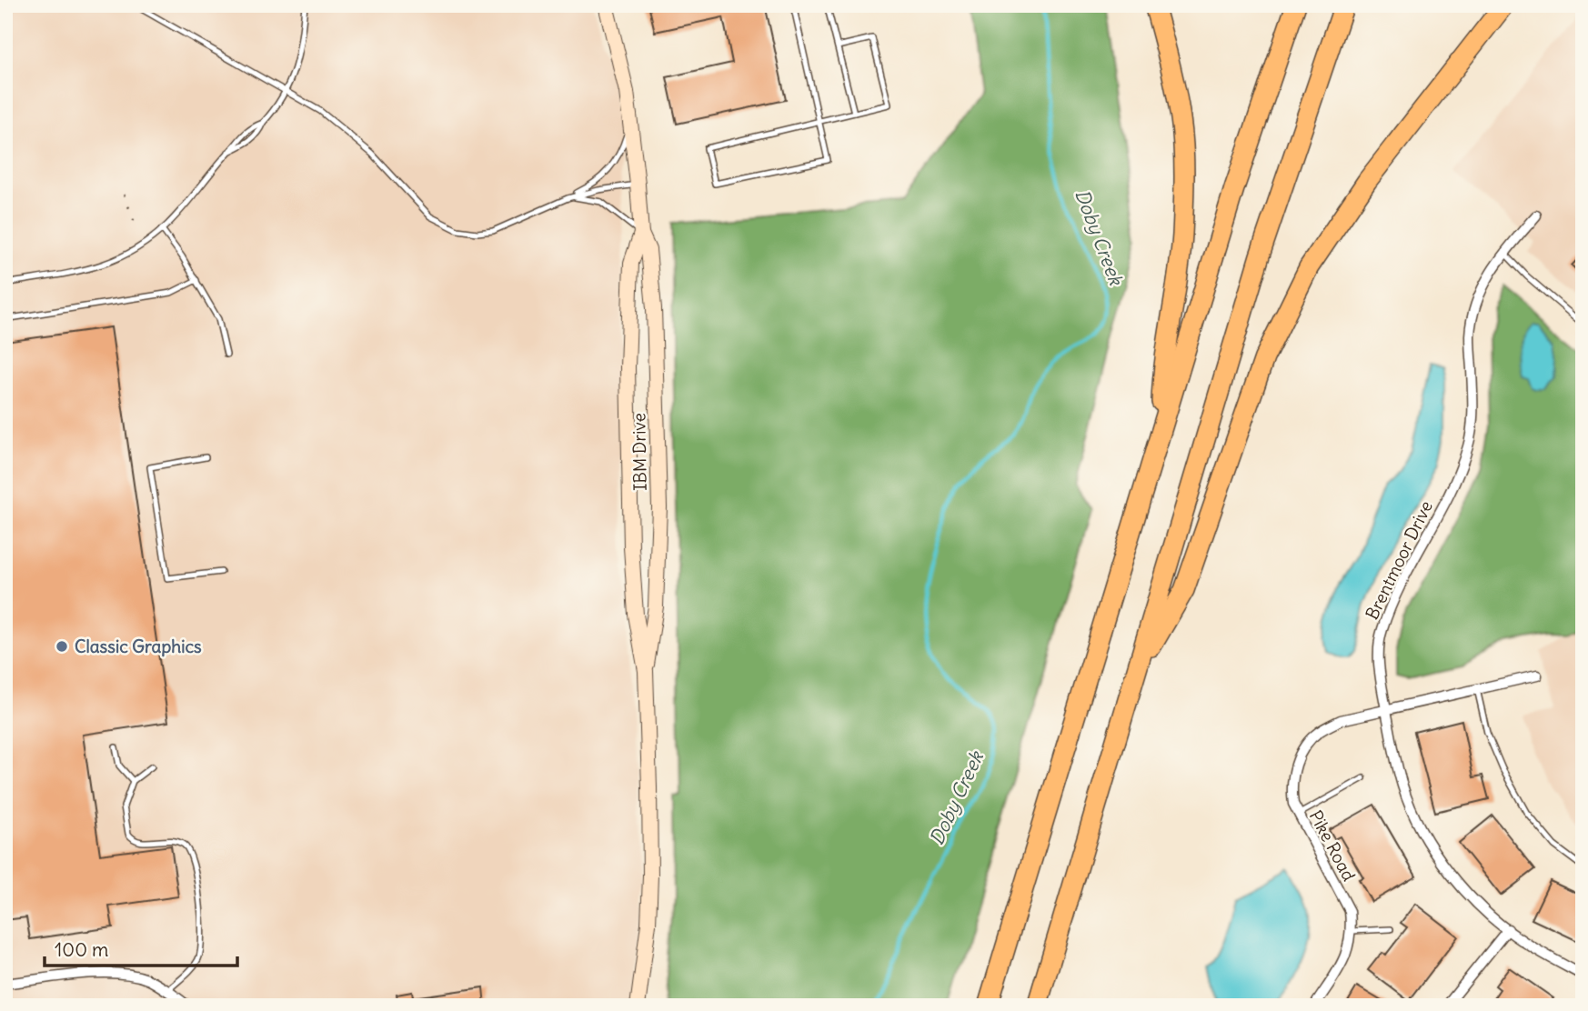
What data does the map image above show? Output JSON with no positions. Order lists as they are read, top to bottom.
{
  "streets": {
    "street": ["IBM Drive", "Brentmoor Drive", "Pike Road"]
  },
  "crossings": [
    ["Brentmoor Drive", "Pike Road"]
  ],
  "water": ["Doby Creek"],
  "places": ["Classic Graphics"],
  "scale_bar": "100 m"
}
